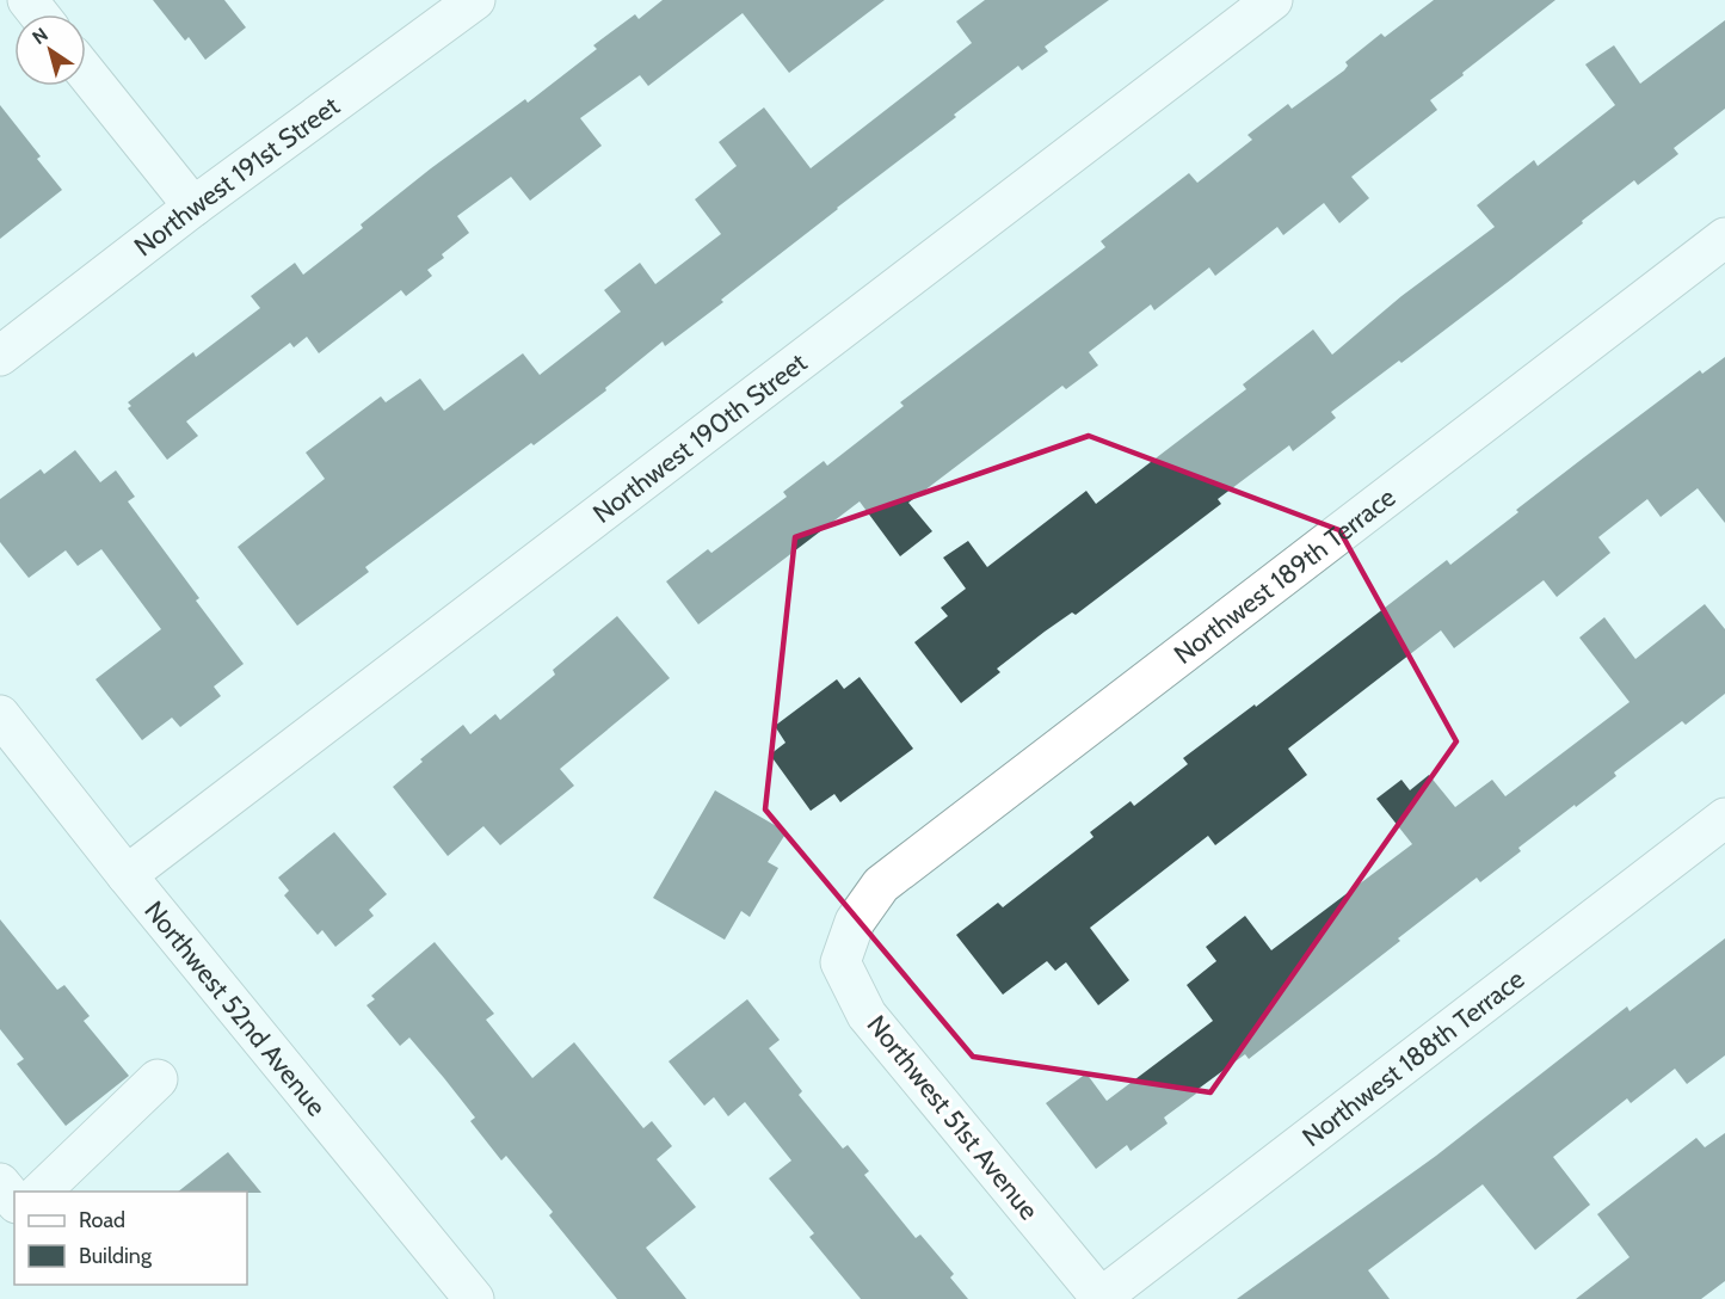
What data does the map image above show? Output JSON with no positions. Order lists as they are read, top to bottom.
{
  "streets": {
    "street": [
      "Northwest 191st Street",
      "Northwest 190th Street",
      "Northwest 189th Terrace",
      "Northwest 52nd Avenue",
      "Northwest 188th Terrace",
      "Northwest 51st Avenue"
    ]
  },
  "crossings": [
    ["Northwest 190th Street", "Northwest 52nd Avenue"],
    ["Northwest 189th Terrace", "Northwest 51st Avenue"],
    ["Northwest 188th Terrace", "Northwest 51st Avenue"]
  ],
  "legend": ["Road", "Building"],
  "north": "top left"
}
